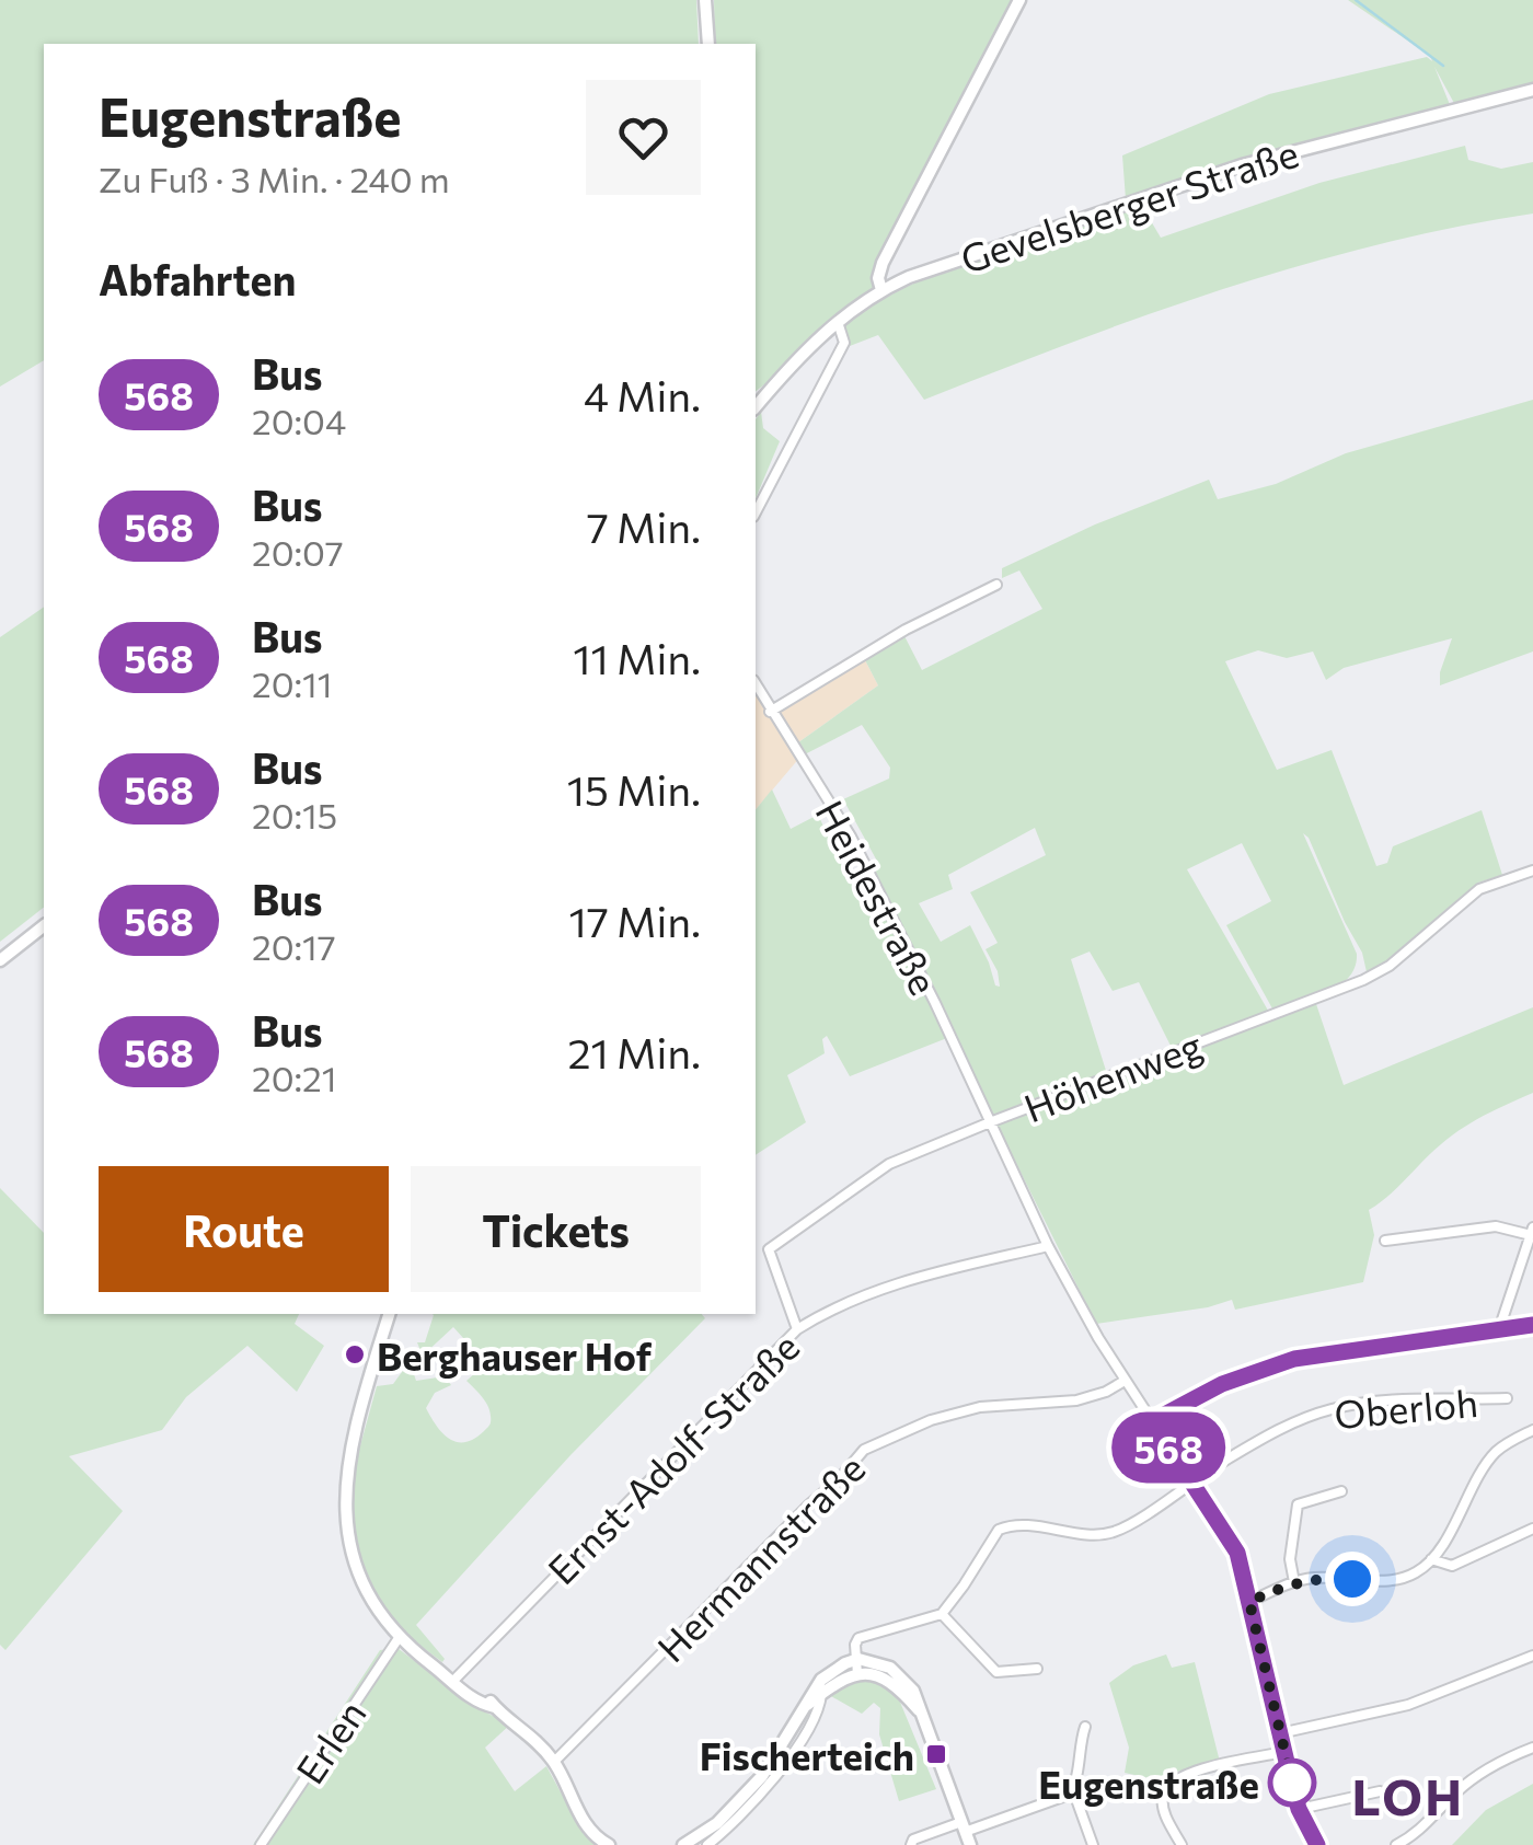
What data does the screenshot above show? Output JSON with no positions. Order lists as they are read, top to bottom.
{
  "streets": {
    "main road": ["Gevelsberger Straße"],
    "street": [
      "Heidestraße",
      "Höhenweg",
      "Oberloh",
      "Ernst-Adolf-Straße",
      "Hermannstraße",
      "Erlen"
    ]
  },
  "crossings": [
    ["Heidestraße", "Höhenweg"],
    ["Heidestraße", "Oberloh"],
    ["Heidestraße", "Ernst-Adolf-Straße"],
    ["Heidestraße", "Hermannstraße"],
    ["Höhenweg", "Ernst-Adolf-Straße"]
  ],
  "districts": ["LOH"],
  "places": {
    "other": ["Berghauser Hof", "Eugenstraße"],
    "transit": ["Fischerteich"]
  },
  "lines": ["bus line 568"],
  "page": {
    "on_map": "568",
    "heading": [
      ["Eugenstraße", "Zu Fuß · 3 Min. · 240 m"],
      "Abfahrten"
    ],
    "list": [
      {
        "mark": "568",
        "name": "Bus",
        "note": "20:04",
        "value": "4 Min."
      },
      {
        "mark": "568",
        "name": "Bus",
        "note": "20:07",
        "value": "7 Min."
      },
      {
        "mark": "568",
        "name": "Bus",
        "note": "20:11",
        "value": "11 Min."
      },
      {
        "mark": "568",
        "name": "Bus",
        "note": "20:15",
        "value": "15 Min."
      },
      {
        "mark": "568",
        "name": "Bus",
        "note": "20:17",
        "value": "17 Min."
      },
      {
        "mark": "568",
        "name": "Bus",
        "note": "20:21",
        "value": "21 Min."
      }
    ],
    "buttons": ["Route", "Tickets"]
  }
}
